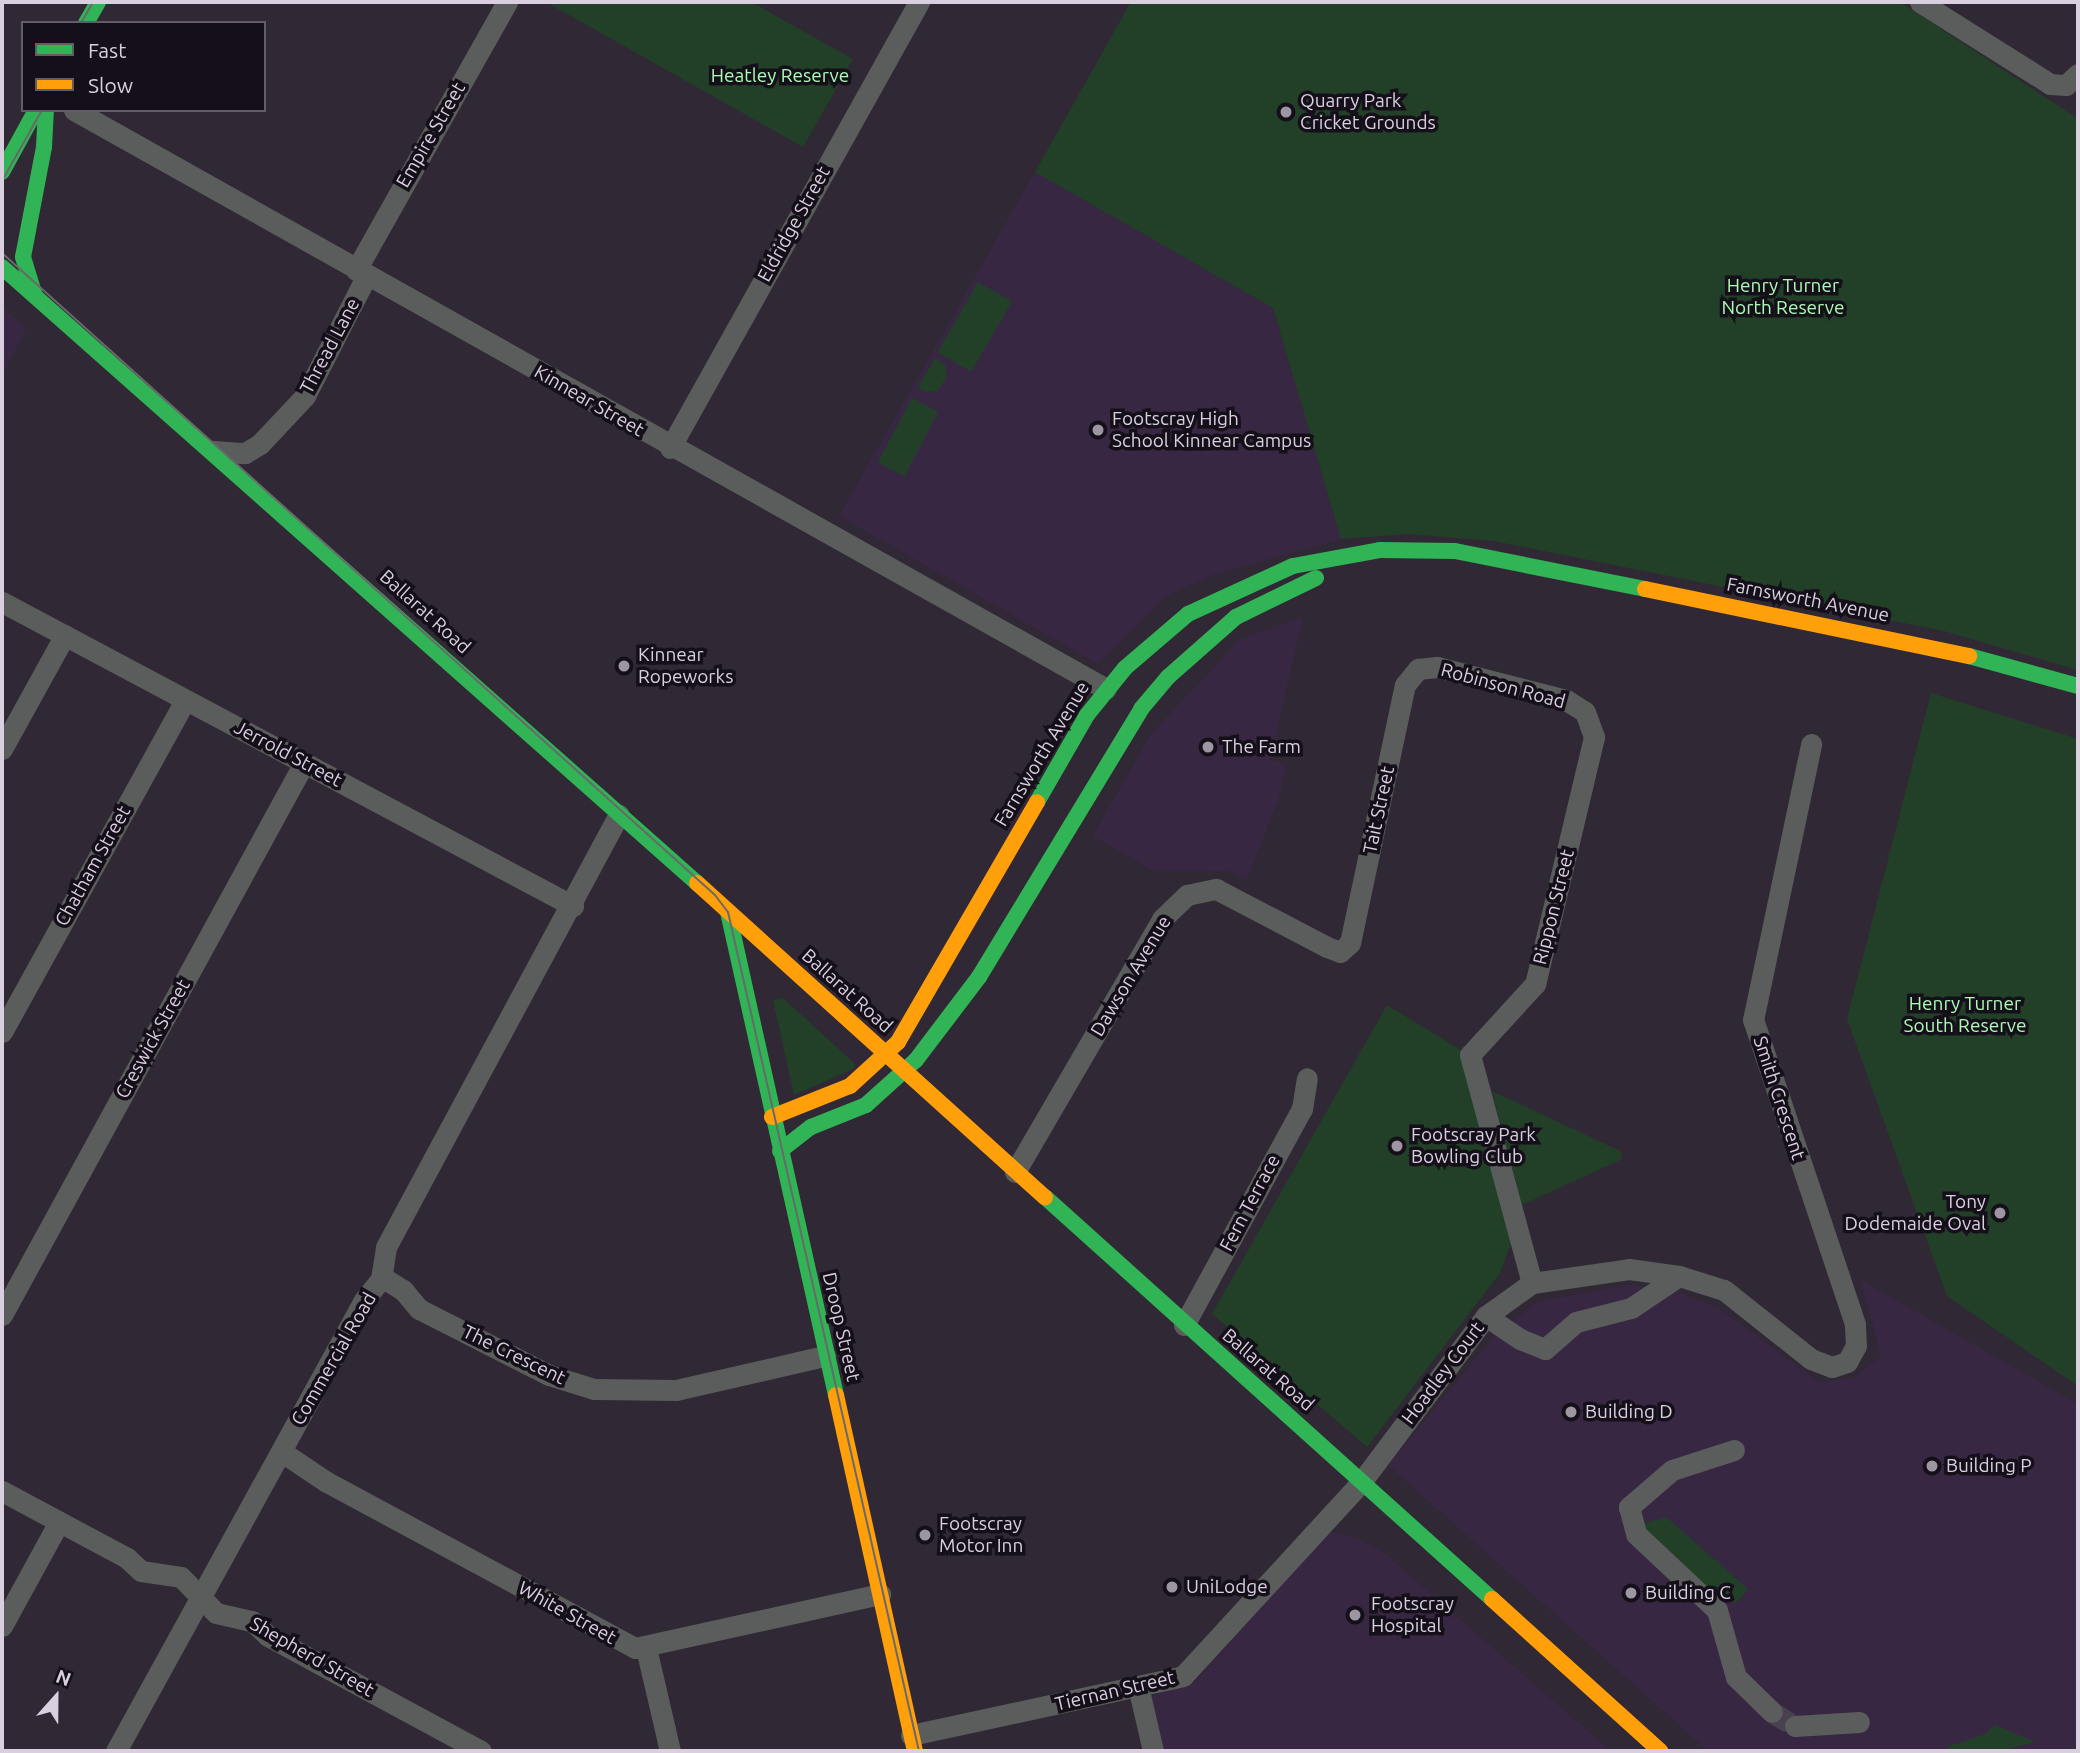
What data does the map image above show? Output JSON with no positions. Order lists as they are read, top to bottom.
{
  "streets": {
    "main road": ["Farnsworth Avenue", "Ballarat Road", "Droop Street"],
    "street": [
      "Empire Street",
      "Eldridge Street",
      "Thread Lane",
      "Kinnear Street",
      "Robinson Road",
      "Jerrold Street",
      "Tait Street",
      "Chatham Street",
      "Rippon Street",
      "Dawson Avenue",
      "Creswick Street",
      "Smith Crescent",
      "Fern Terrace",
      "The Crescent",
      "Commercial Road",
      "Hoadley Court",
      "White Street",
      "Shepherd Street",
      "Tiernan Street"
    ]
  },
  "crossings": [
    ["Empire Street", "Thread Lane"],
    ["Empire Street", "Kinnear Street"],
    ["Eldridge Street", "Kinnear Street"],
    ["Thread Lane", "Kinnear Street"],
    ["Thread Lane", "Ballarat Road"],
    ["Kinnear Street", "Farnsworth Avenue"],
    ["Farnsworth Avenue", "Ballarat Road"],
    ["Farnsworth Avenue", "Droop Street"],
    ["Ballarat Road", "Dawson Avenue"],
    ["Ballarat Road", "Fern Terrace"],
    ["Ballarat Road", "Droop Street"],
    ["Ballarat Road", "Commercial Road"],
    ["Ballarat Road", "Hoadley Court"],
    ["Ballarat Road", "Tiernan Street"],
    ["Robinson Road", "Tait Street"],
    ["Robinson Road", "Rippon Street"],
    ["Jerrold Street", "Chatham Street"],
    ["Jerrold Street", "Creswick Street"],
    ["Jerrold Street", "Commercial Road"],
    ["Tait Street", "Dawson Avenue"],
    ["Rippon Street", "Hoadley Court"],
    ["Smith Crescent", "Hoadley Court"],
    ["Droop Street", "The Crescent"],
    ["Droop Street", "White Street"],
    ["Droop Street", "Tiernan Street"],
    ["The Crescent", "Commercial Road"],
    ["Commercial Road", "White Street"],
    ["Commercial Road", "Shepherd Street"],
    ["Hoadley Court", "Tiernan Street"]
  ],
  "parks": ["Heatley Reserve", "Henry Turner North Reserve", "Henry Turner South Reserve"],
  "places": [
    "Quarry Park Cricket Grounds",
    "Footscray High School Kinnear Campus",
    "Kinnear Ropeworks",
    "The Farm",
    "Footscray Park Bowling Club",
    "Tony Dodemaide Oval",
    "Building D",
    "Building P",
    "Footscray Motor Inn",
    "UniLodge",
    "Building C",
    "Footscray Hospital"
  ],
  "legend": ["Fast", "Slow"],
  "north": "top"
}
